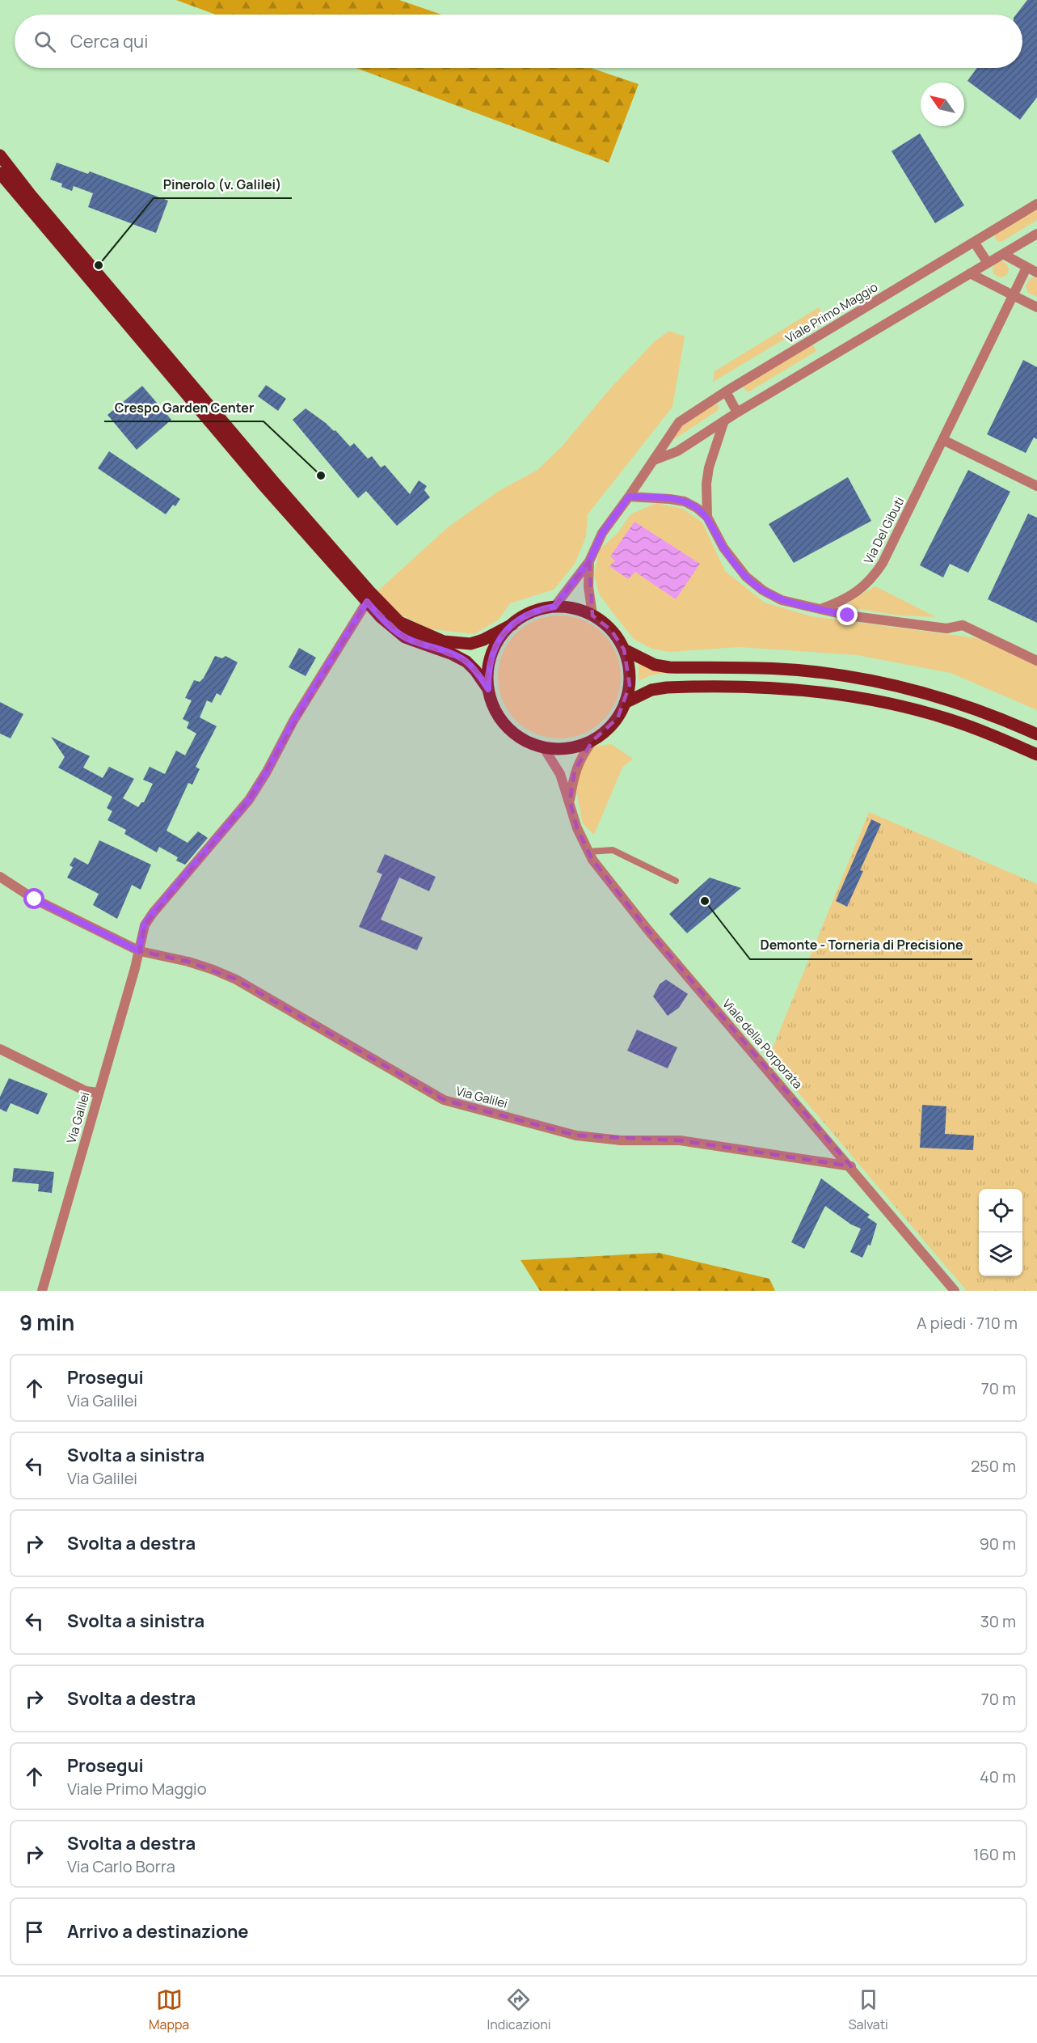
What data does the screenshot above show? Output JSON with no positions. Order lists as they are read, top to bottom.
{
  "streets": {
    "street": [
      "Viale Primo Maggio",
      "Via Del Gibuti",
      "Viale della Porporata",
      "Via Galilei"
    ]
  },
  "crossings": [
    ["Viale della Porporata", "Via Galilei"]
  ],
  "places": ["Pinerolo (v. Galilei)", "Crespo Garden Center", "Demonte - Torneria di Precisione"],
  "north": "top left",
  "page": {
    "search": "Cerca qui",
    "heading": ["9 min", "A piedi · 710 m"],
    "list": [
      ["Prosegui", "Via Galilei", "70 m"],
      ["Svolta a sinistra", "Via Galilei", "250 m"],
      ["Svolta a destra", "90 m"],
      ["Svolta a sinistra", "30 m"],
      ["Svolta a destra", "70 m"],
      ["Prosegui", "Viale Primo Maggio", "40 m"],
      ["Svolta a destra", "Via Carlo Borra", "160 m"],
      "Arrivo a destinazione"
    ],
    "nav": ["Mappa", "Indicazioni", "Salvati"]
  }
}
